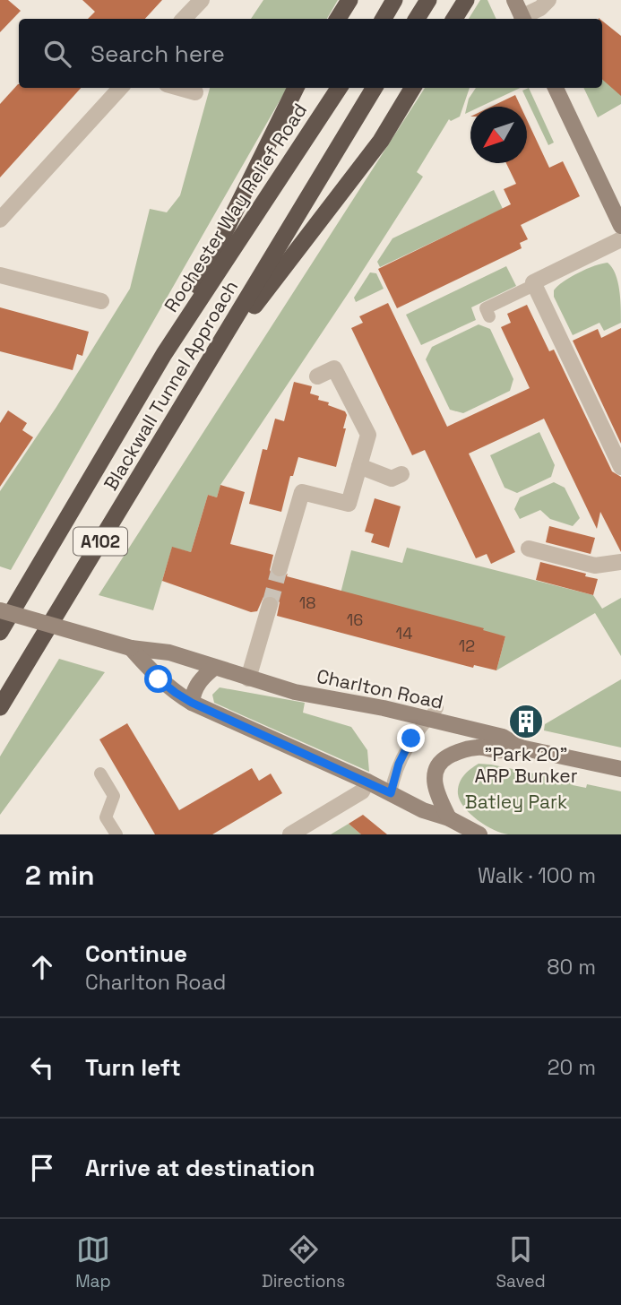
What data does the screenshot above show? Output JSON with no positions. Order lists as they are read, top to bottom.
{
  "streets": {
    "highway": ["Rochester Way Relief Road", "Blackwall Tunnel Approach", "A102"],
    "main road": ["Charlton Road"]
  },
  "crossings": [
    ["Rochester Way Relief Road", "Blackwall Tunnel Approach"]
  ],
  "parks": ["Batley Park"],
  "places": {
    "building": ["\"Park 20\" ARP Bunker"]
  },
  "house_numbers": [
    "18",
    "16",
    "14",
    "12"
  ],
  "north": "bottom left",
  "page": {
    "search": "Search here",
    "heading": ["2 min", "Walk · 100 m"],
    "list": [
      ["Continue", "Charlton Road", "80 m"],
      ["Turn left", "20 m"],
      "Arrive at destination"
    ],
    "nav": ["Map", "Directions", "Saved"]
  }
}
